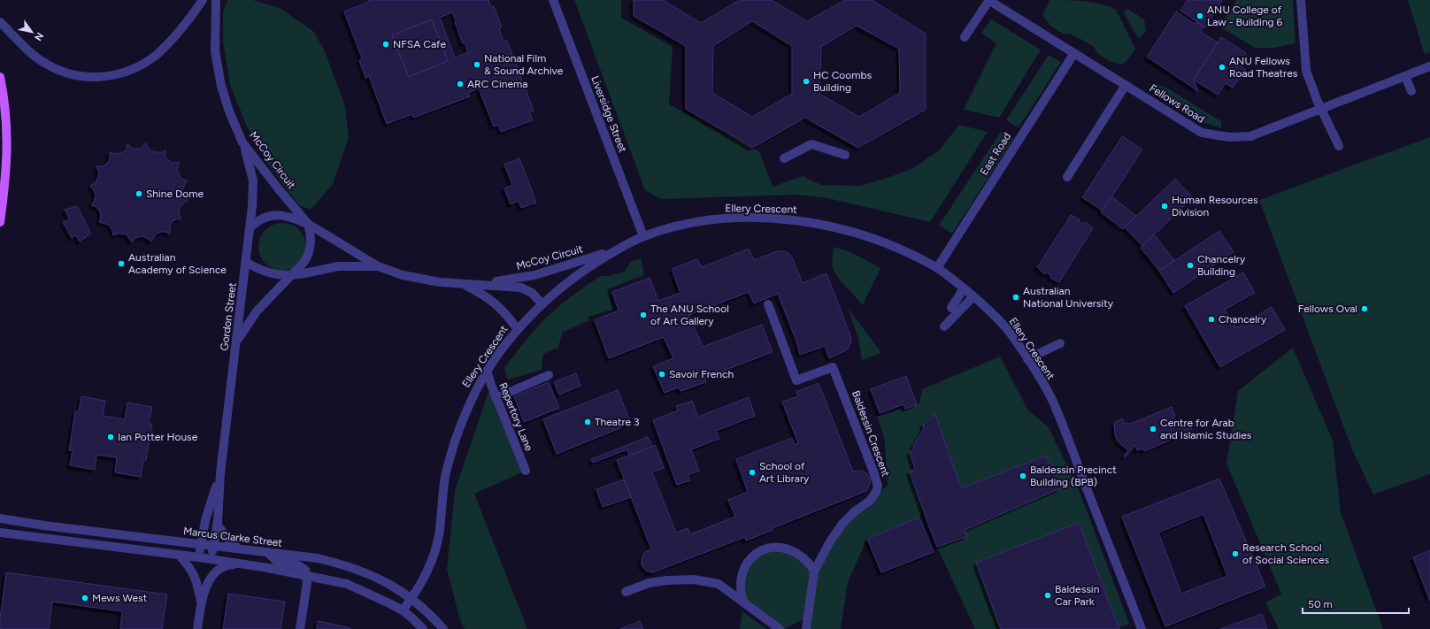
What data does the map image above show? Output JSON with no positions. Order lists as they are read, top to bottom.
{
  "streets": {
    "street": [
      "Fellows Road",
      "Liversidge Street",
      "East Road",
      "McCoy Circuit",
      "Ellery Crescent",
      "Gordon Street",
      "Repertory Lane",
      "Baldessin Crescent",
      "Marcus Clarke Street"
    ]
  },
  "crossings": [
    ["Fellows Road", "East Road"],
    ["Liversidge Street", "Ellery Crescent"],
    ["East Road", "Ellery Crescent"],
    ["McCoy Circuit", "Ellery Crescent"],
    ["McCoy Circuit", "Gordon Street"],
    ["Ellery Crescent", "Repertory Lane"],
    ["Ellery Crescent", "Marcus Clarke Street"],
    ["Gordon Street", "Marcus Clarke Street"]
  ],
  "places": [
    "ANU College of Law - Building 6",
    "NFSA Cafe",
    "National Film & Sound Archive",
    "ANU Fellows Road Theatres",
    "HC Coombs Building",
    "ARC Cinema",
    "Shine Dome",
    "Human Resources Division",
    "Australian Academy of Science",
    "Chancelry Building",
    "Australian National University",
    "Fellows Oval",
    "The ANU School of Art Gallery",
    "Chancelry",
    "Savoir French",
    "Theatre 3",
    "Centre for Arab and Islamic Studies",
    "Ian Potter House",
    "School of Art Library",
    "Baldessin Precinct Building (BPB)",
    "Research School of Social Sciences",
    "Baldessin Car Park",
    "Mews West"
  ],
  "scale_bar": "50 m",
  "north": "bottom right"
}
